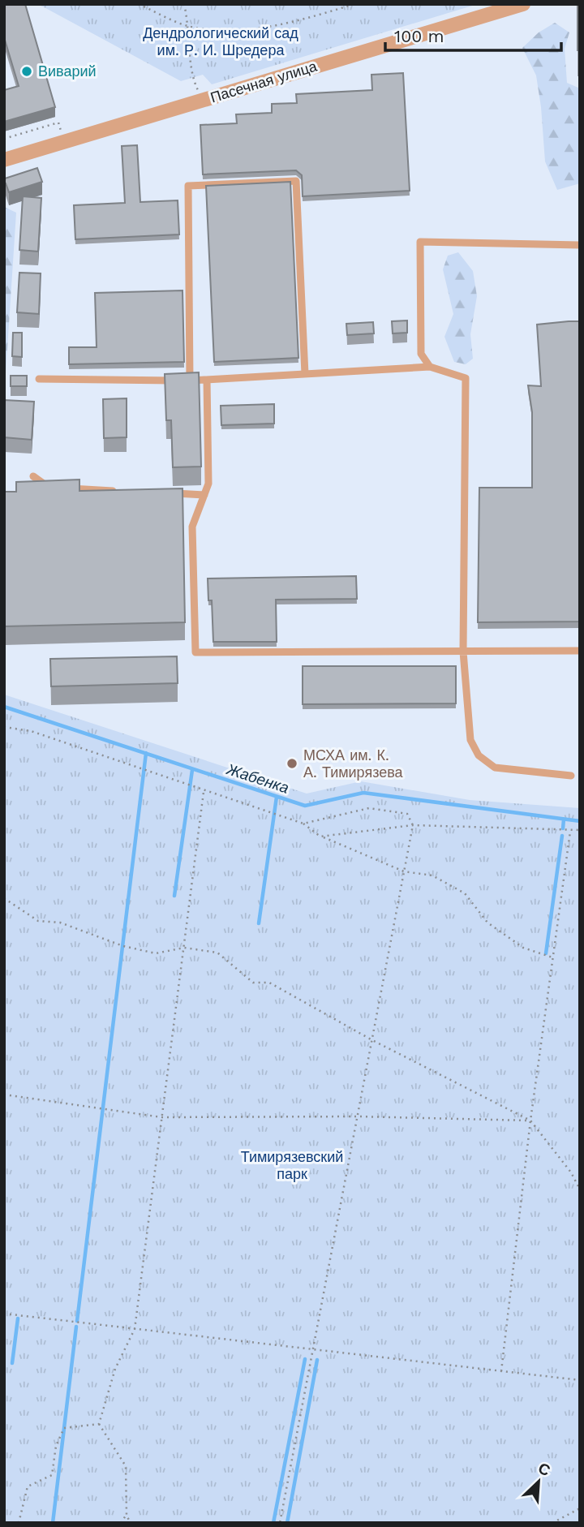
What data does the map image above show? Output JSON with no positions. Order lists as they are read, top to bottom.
{
  "streets": {
    "street": ["Пасечная улица"]
  },
  "water": ["Жабенка"],
  "parks": ["Дендрологический сад им. Р. И. Шредера", "Тимирязевский парк"],
  "places": ["Виварий", "МСХА им. К. А. Тимирязева"],
  "scale_bar": "100 m",
  "north": "top right"
}
